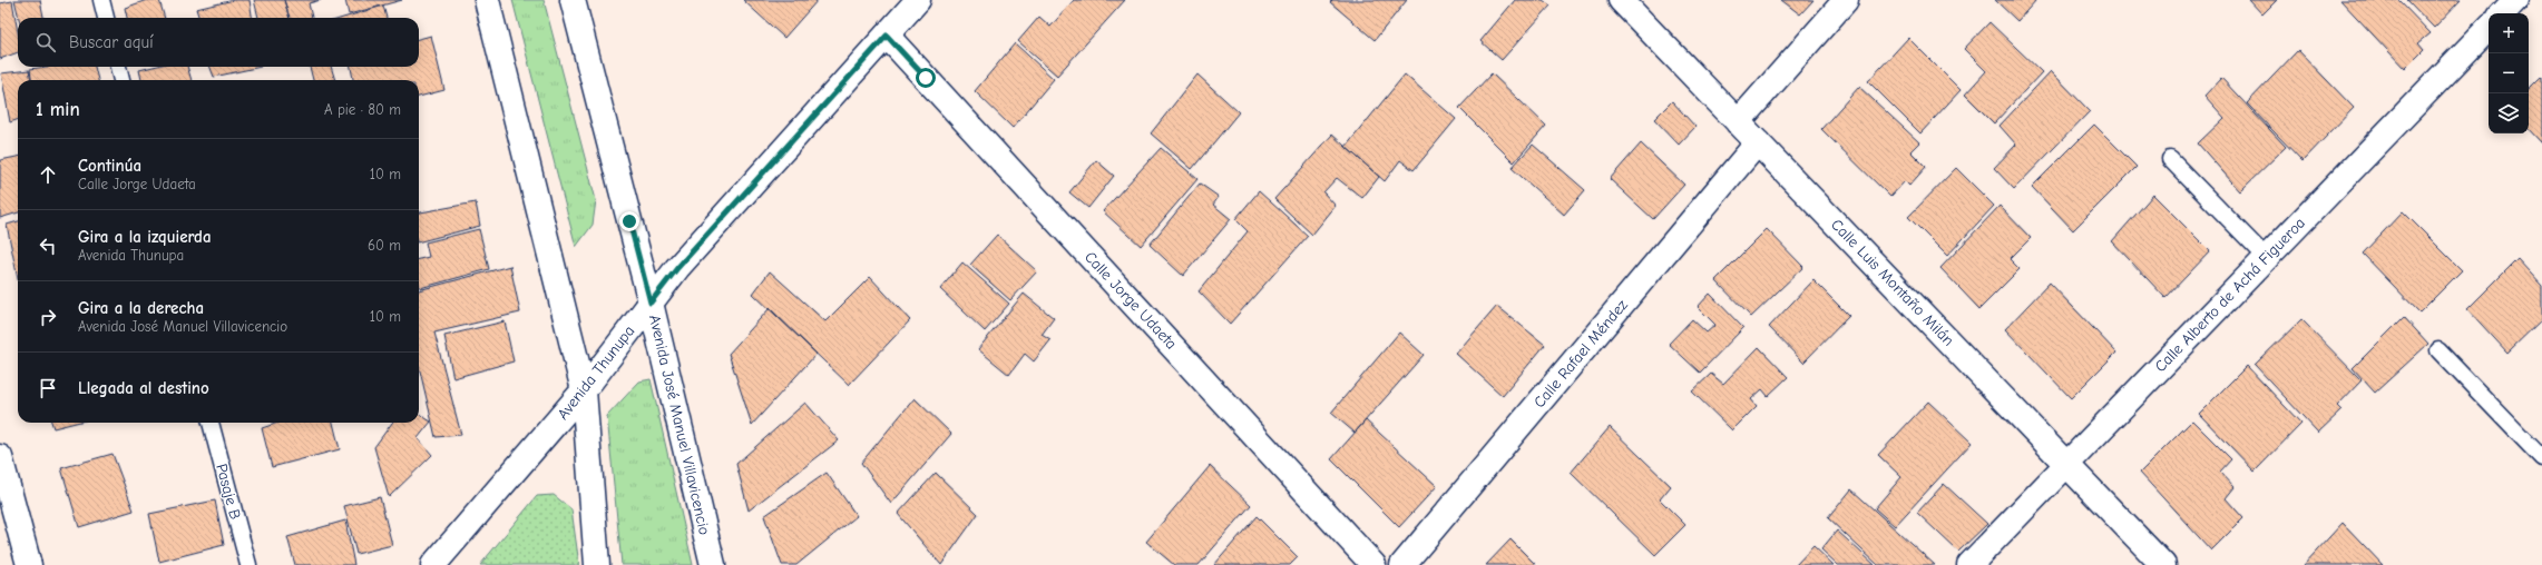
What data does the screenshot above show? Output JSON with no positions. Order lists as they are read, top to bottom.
{
  "streets": {
    "street": [
      "Calle Luis Montaño Milán",
      "Calle Alberto de Achá Figueroa",
      "Calle Jorge Udaeta",
      "Calle Rafael Méndez",
      "Avenida Thunupa",
      "Avenida José Manuel Villavicencio"
    ],
    "lane": ["Pasaje B"]
  },
  "crossings": [
    ["Calle Luis Montaño Milán", "Calle Alberto de Achá Figueroa"],
    ["Calle Luis Montaño Milán", "Calle Rafael Méndez"],
    ["Calle Jorge Udaeta", "Avenida Thunupa"],
    ["Avenida Thunupa", "Avenida José Manuel Villavicencio"]
  ],
  "page": {
    "map_buttons": ["+", "−"],
    "search": "Buscar aquí",
    "heading": ["1 min", "A pie · 80 m"],
    "list": [
      ["Continúa", "Calle Jorge Udaeta", "10 m"],
      ["Gira a la izquierda", "Avenida Thunupa", "60 m"],
      ["Gira a la derecha", "Avenida José Manuel Villavicencio", "10 m"],
      "Llegada al destino"
    ]
  }
}
